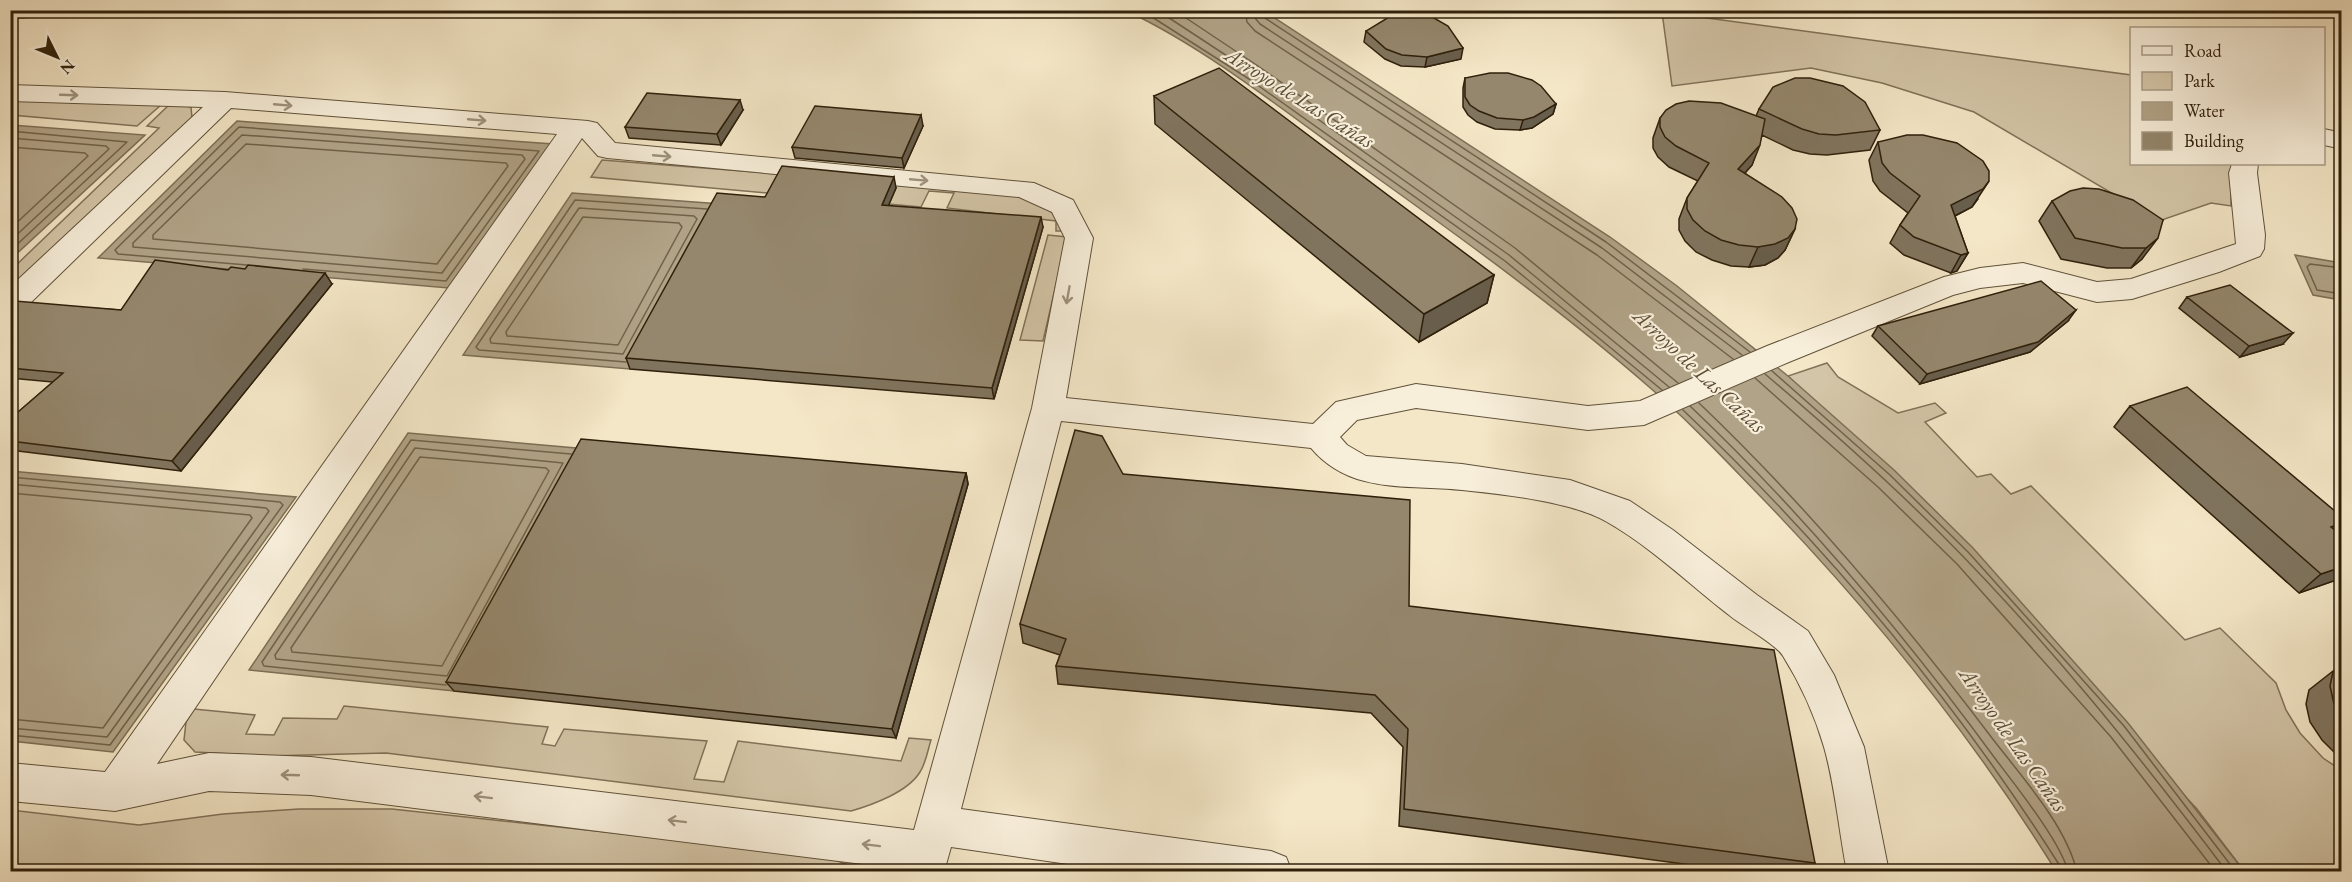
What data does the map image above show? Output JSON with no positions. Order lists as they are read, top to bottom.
{
  "water": ["Arroyo de Las Cañas"],
  "legend": [
    "Road",
    "Park",
    "Water",
    "Building"
  ],
  "north": "bottom right"
}
